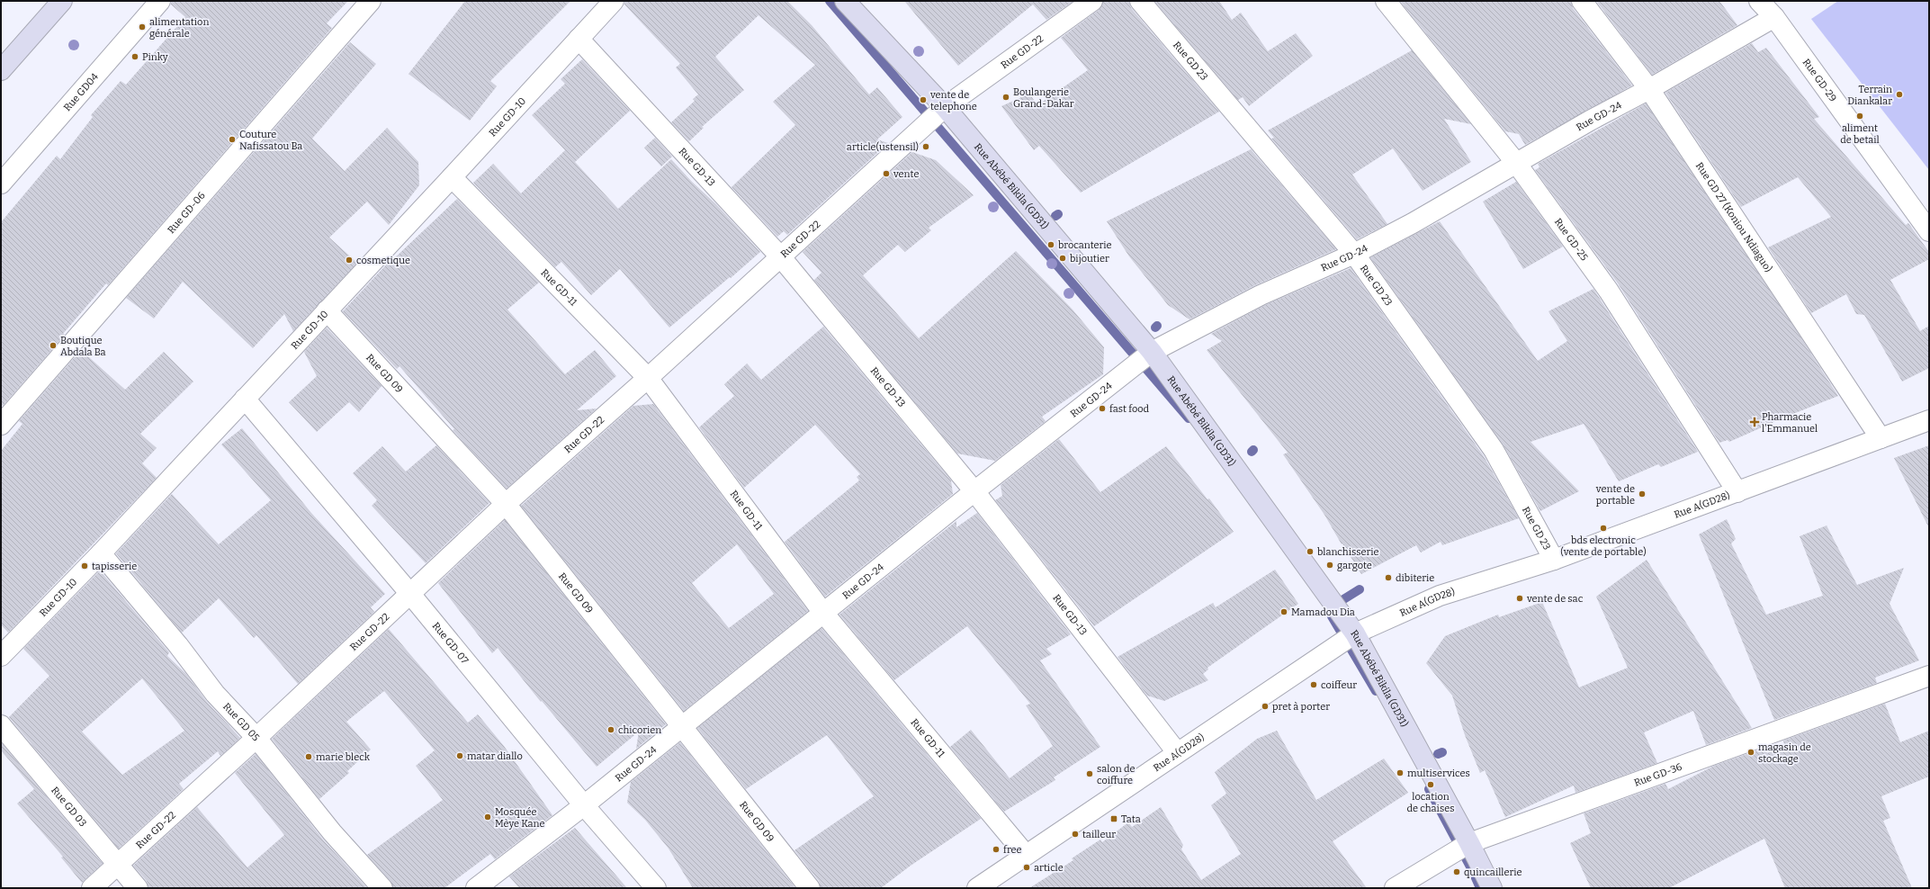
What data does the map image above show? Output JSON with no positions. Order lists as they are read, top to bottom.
{
  "streets": {
    "main road": ["Rue Abébé Bikila (GD31)"],
    "street": [
      "Rue GD-22",
      "Rue GD 23",
      "Rue GD-29",
      "Rue GD04",
      "Rue GD-24",
      "Rue GD-10",
      "Rue GD-13",
      "Rue GD-06",
      "Rue GD 27 (Koniou Ndiaguo)",
      "Rue GD-25",
      "Rue GD-11",
      "Rue GD 09",
      "Rue A(GD28)",
      "Rue GD-07",
      "Rue GD 05",
      "Rue GD-36",
      "Rue GD 03"
    ]
  },
  "crossings": [
    ["Rue GD-22", "Rue GD-13"],
    ["Rue GD-22", "Rue Abébé Bikila (GD31)"],
    ["Rue GD-22", "Rue GD-11"],
    ["Rue GD-22", "Rue GD 09"],
    ["Rue GD-22", "Rue GD-07"],
    ["Rue GD-22", "Rue GD 05"],
    ["Rue GD-22", "Rue GD 03"],
    ["Rue GD 23", "Rue GD-24"],
    ["Rue GD 23", "Rue A(GD28)"],
    ["Rue GD-29", "Rue GD-24"],
    ["Rue GD-24", "Rue GD-13"],
    ["Rue GD-24", "Rue Abébé Bikila (GD31)"],
    ["Rue GD-24", "Rue GD 27 (Koniou Ndiaguo)"],
    ["Rue GD-24", "Rue GD-25"],
    ["Rue GD-24", "Rue GD-11"],
    ["Rue GD-24", "Rue GD 09"],
    ["Rue GD-24", "Rue GD-07"],
    ["Rue GD-10", "Rue GD-13"],
    ["Rue GD-10", "Rue GD-11"],
    ["Rue GD-10", "Rue GD 09"],
    ["Rue GD-10", "Rue GD-07"],
    ["Rue GD-10", "Rue GD 05"],
    ["Rue GD-13", "Rue A(GD28)"],
    ["Rue Abébé Bikila (GD31)", "Rue A(GD28)"],
    ["Rue Abébé Bikila (GD31)", "Rue GD-36"],
    ["Rue GD 27 (Koniou Ndiaguo)", "Rue A(GD28)"],
    ["Rue GD-25", "Rue A(GD28)"],
    ["Rue GD-11", "Rue A(GD28)"]
  ],
  "places": {
    "other": [
      "alimentation générale",
      "Pinky",
      "Terrain Diankalar",
      "Boulangerie Grand-Dakar",
      "vente de telephone",
      "aliment de betail",
      "Couture Nafissatou Ba",
      "article(ustensil)",
      "vente",
      "brocanterie",
      "bijoutier",
      "cosmetique",
      "Boutique Abdala Ba",
      "fast food",
      "vente de portable",
      "bds electronic (vente de portable)",
      "blanchisserie",
      "gargote",
      "tapisserie",
      "dibiterie",
      "vente de sac",
      "Mamadou Dia",
      "coiffeur",
      "pret à porter",
      "chicorien",
      "magasin de stockage",
      "matar diallo",
      "marie bleck",
      "multiservices",
      "salon de coiffure",
      "location de chaises",
      "Mosquée Mèye Kane",
      "tailleur",
      "free",
      "article",
      "quincaillerie"
    ],
    "health": ["Pharmacie l'Emmanuel"],
    "transit": ["Tata"]
  }
}
